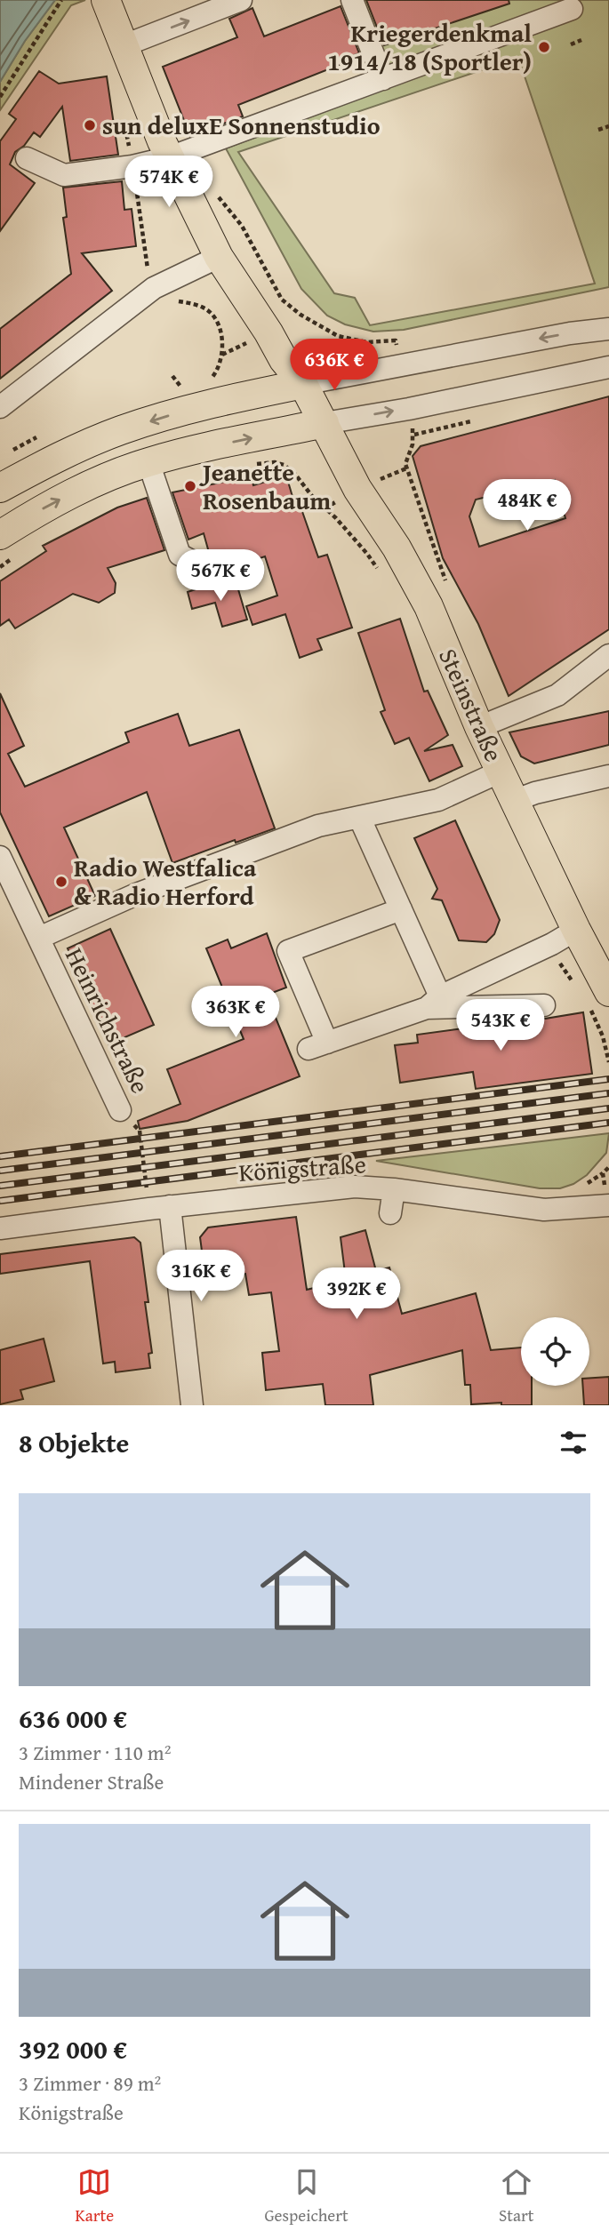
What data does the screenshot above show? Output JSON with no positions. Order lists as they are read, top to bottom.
{
  "streets": {
    "main road": ["Steinstraße"],
    "street": ["Heinrichstraße", "Königstraße"]
  },
  "crossings": [
    ["Heinrichstraße", "Königstraße"]
  ],
  "places": [
    "Kriegerdenkmal 1914/18 (Sportler)",
    "sun deluxE Sonnenstudio",
    "Jeanette Rosenbaum",
    "Radio Westfalica & Radio Herford"
  ],
  "page": {
    "price": [
      "574K €",
      "636K €",
      "484K €",
      "567K €",
      "363K €",
      "543K €",
      "316K €",
      "392K €"
    ],
    "heading": "8 Objekte",
    "list": [
      {
        "name": "636 000 €",
        "note": "3 Zimmer · 110 m² · Mindener Straße"
      },
      {
        "name": "392 000 €",
        "note": "3 Zimmer · 89 m² · Königstraße"
      }
    ],
    "tabs": ["Karte", "Gespeichert", "Start"]
  }
}
